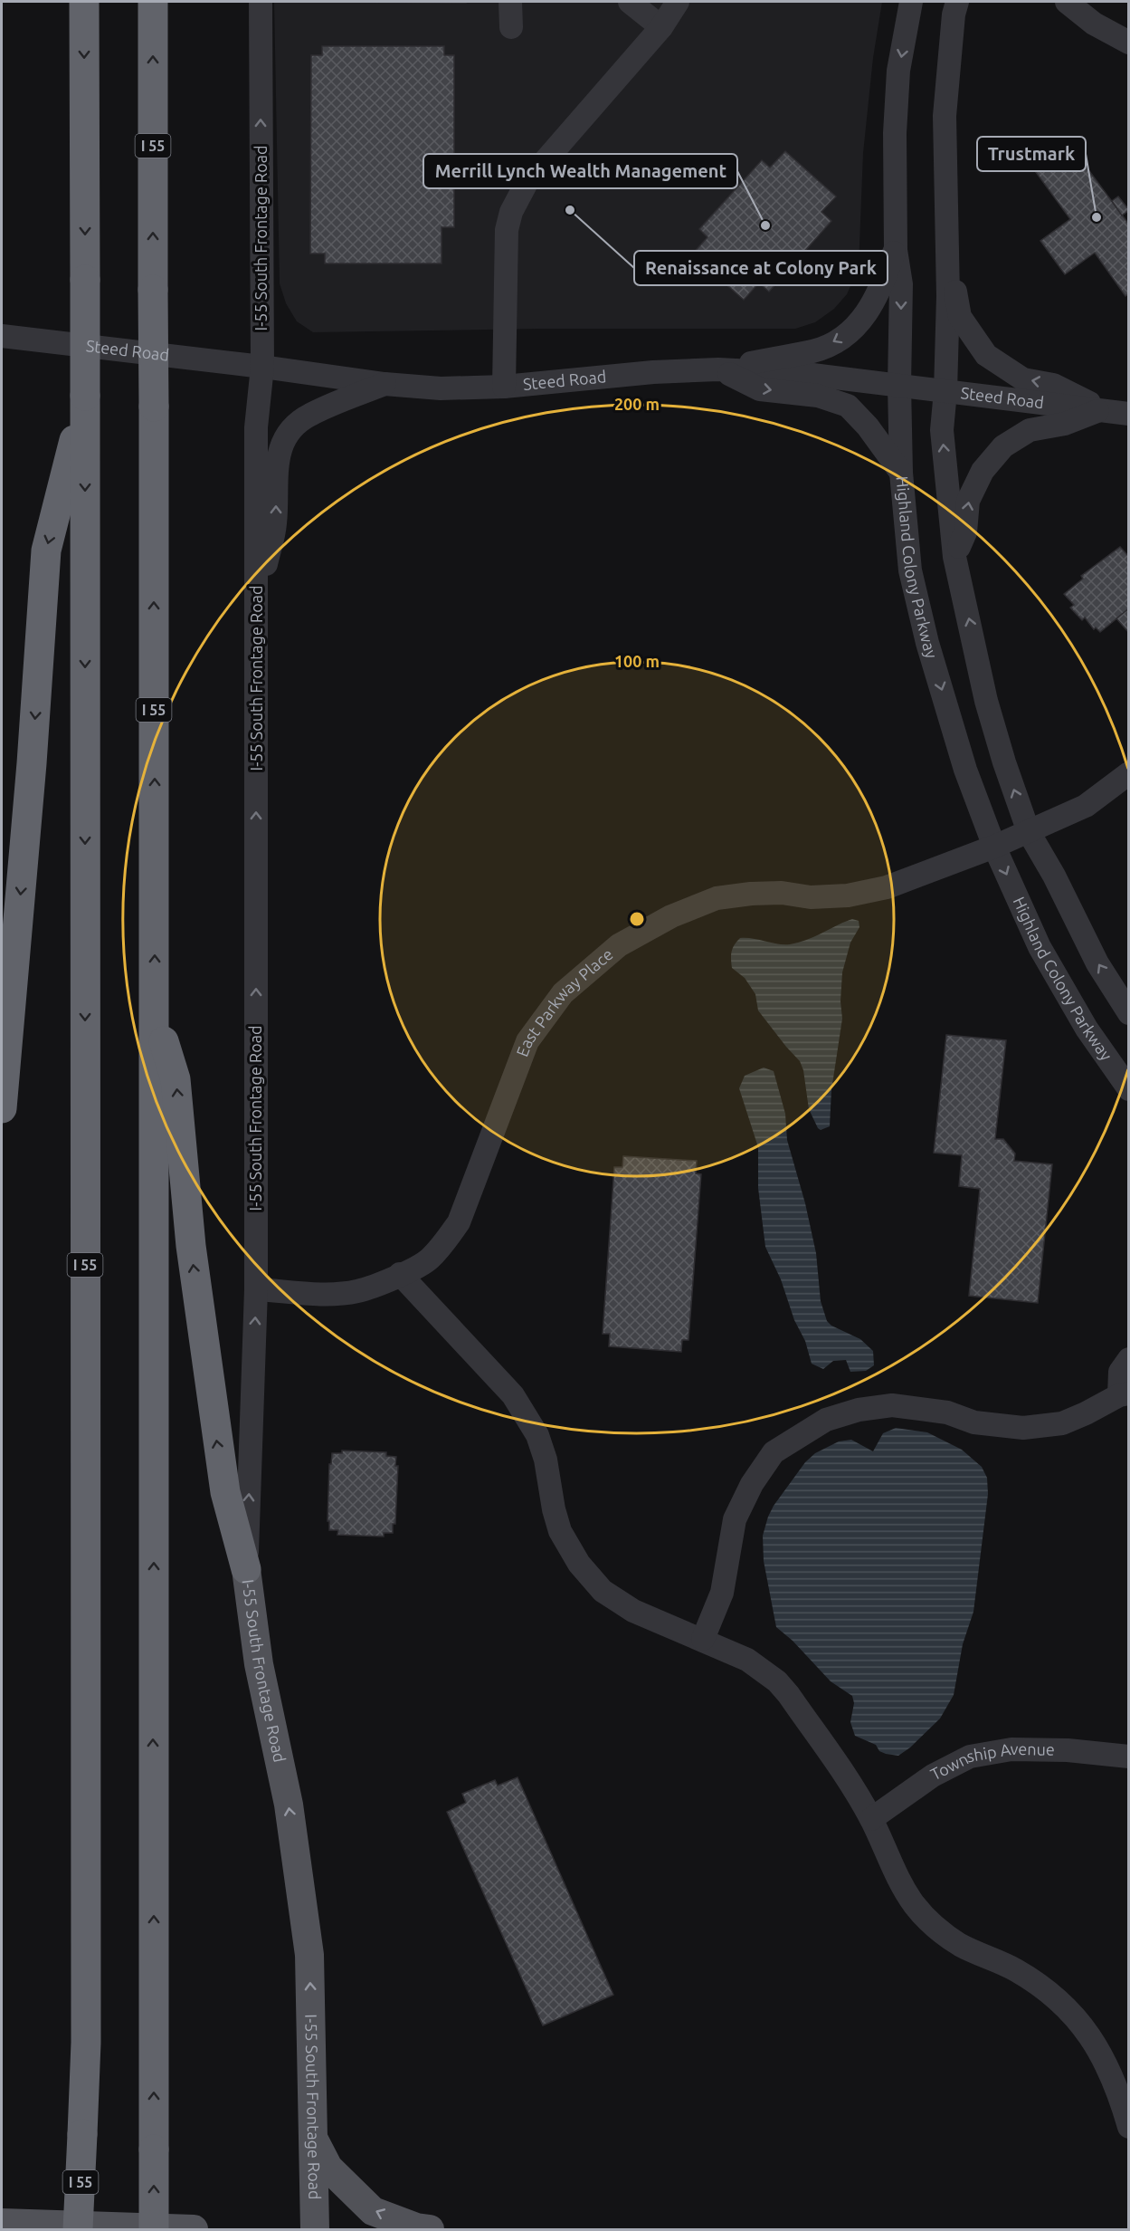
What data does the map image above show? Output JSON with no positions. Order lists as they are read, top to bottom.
{
  "streets": {
    "highway": ["I 55"],
    "main road": ["I-55 South Frontage Road"],
    "street": [
      "Steed Road",
      "Highland Colony Parkway",
      "East Parkway Place",
      "Township Avenue"
    ]
  },
  "crossings": [
    ["I-55 South Frontage Road", "Steed Road"],
    ["I-55 South Frontage Road", "East Parkway Place"],
    ["Steed Road", "Highland Colony Parkway"],
    ["Highland Colony Parkway", "East Parkway Place"]
  ],
  "one_way": ["I-55 South Frontage Road"],
  "places": ["Renaissance at Colony Park", "Trustmark", "Merrill Lynch Wealth Management"],
  "rings": ["200 m", "100 m"]
}
